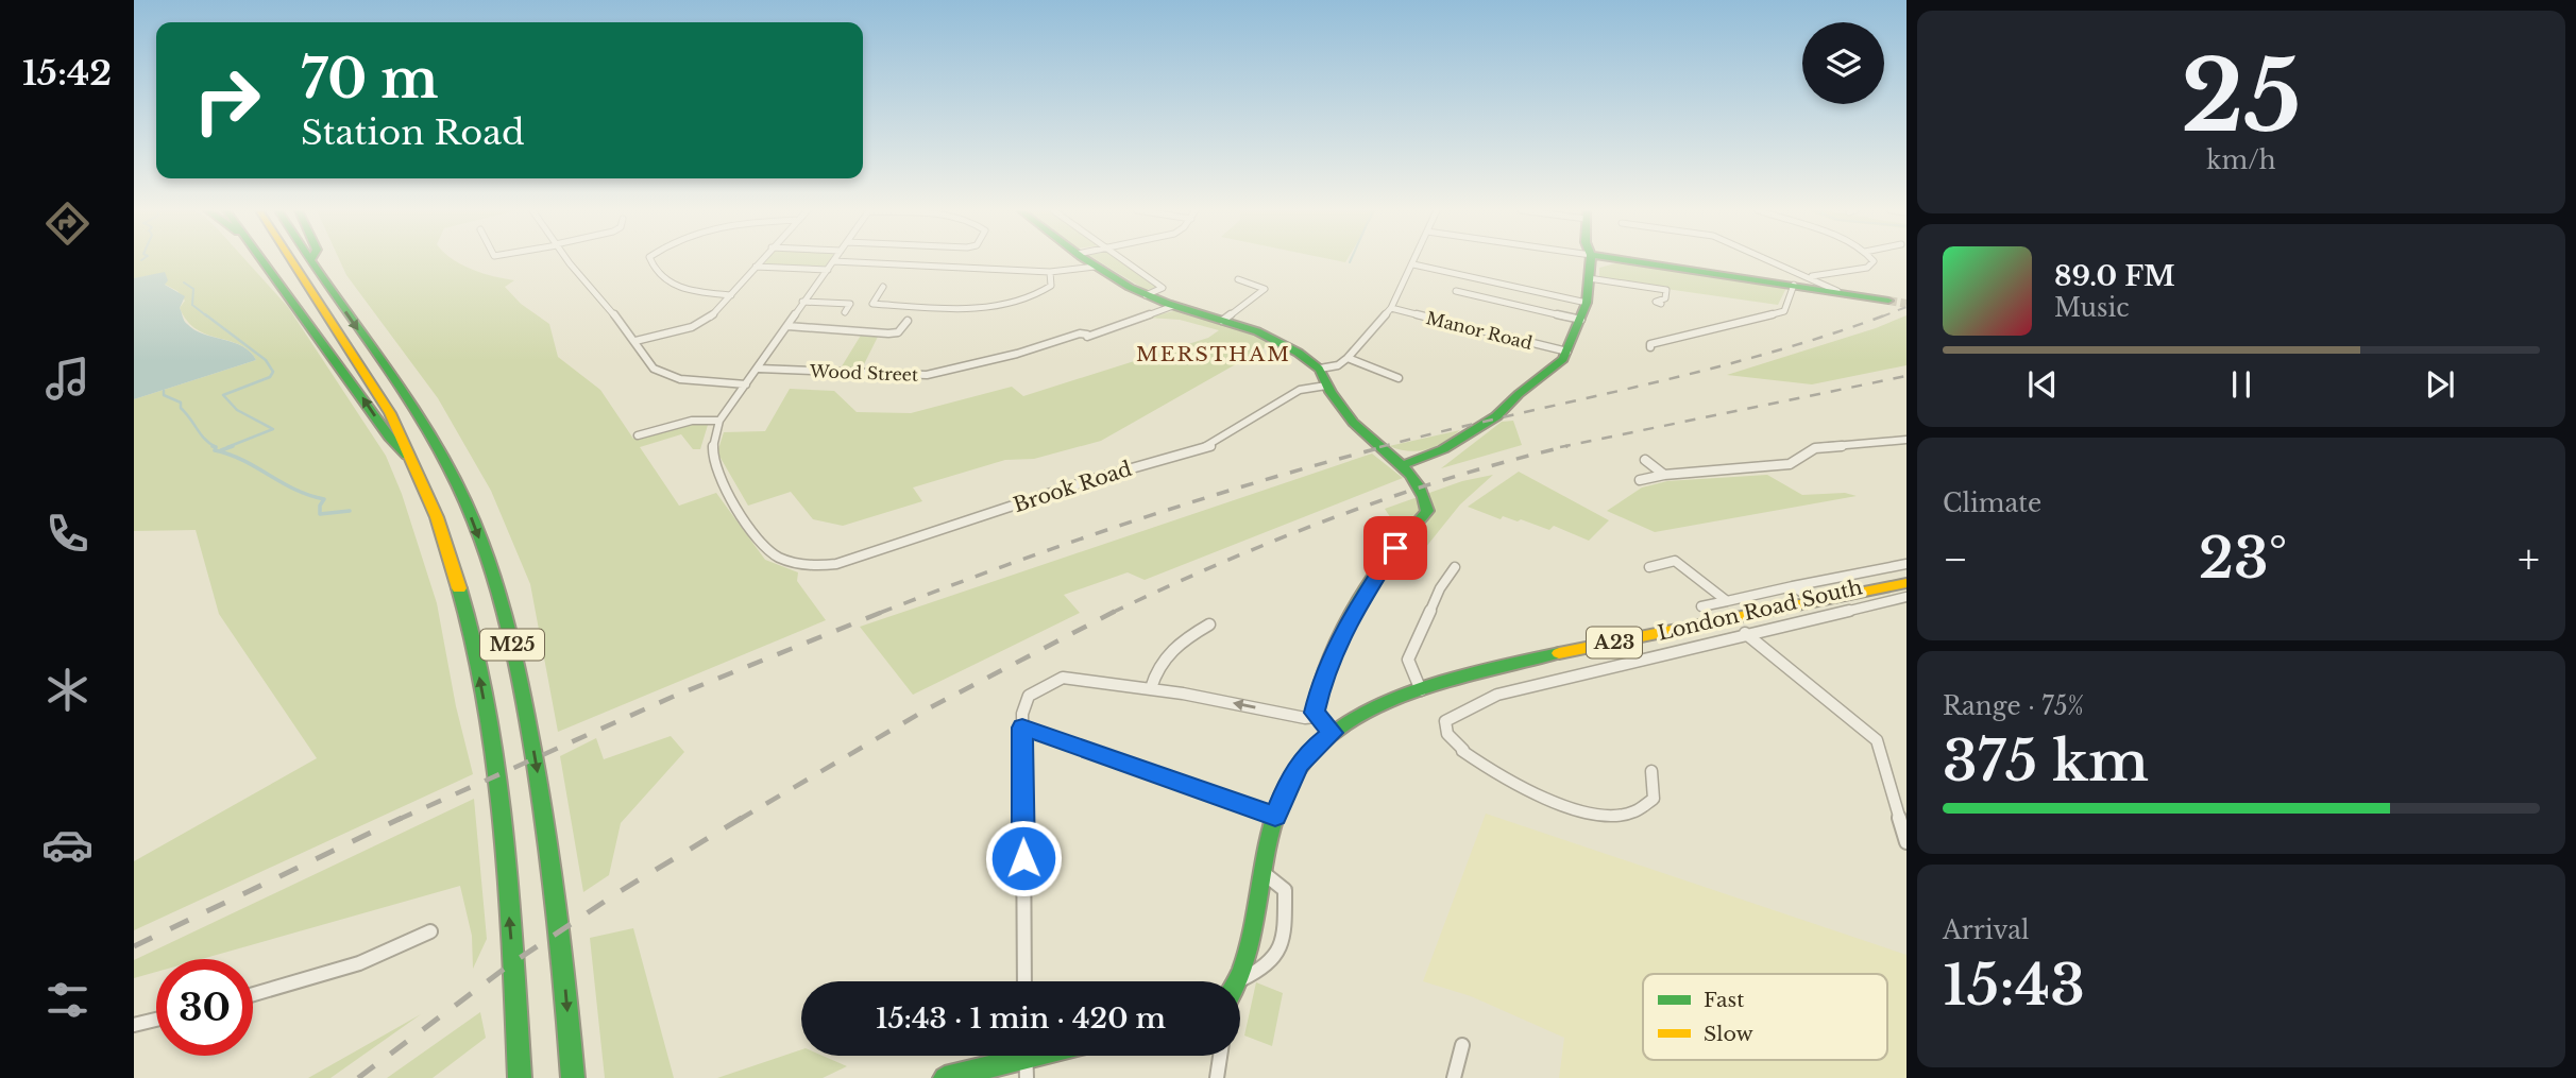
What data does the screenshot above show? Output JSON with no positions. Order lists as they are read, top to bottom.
{
  "streets": {
    "main road": ["London Road South", "A23", "M25"],
    "street": ["Manor Road", "Wood Street", "Brook Road"]
  },
  "crossings": [
    ["London Road South", "A23"]
  ],
  "districts": ["MERSTHAM"],
  "legend": ["Fast", "Slow"],
  "page": {
    "tabs": "15:42",
    "tile": [
      ["25", "km/h"],
      "Climate",
      ["Range · 75%", "375 km"],
      ["Arrival", "15:43"]
    ],
    "turn": ["70 m", "Station Road"],
    "song": ["89.0 FM", "Music"],
    "heat": ["−", "23°", "+"],
    "limit": "30",
    "trip": "15:43 · 1 min · 420 m"
  }
}
